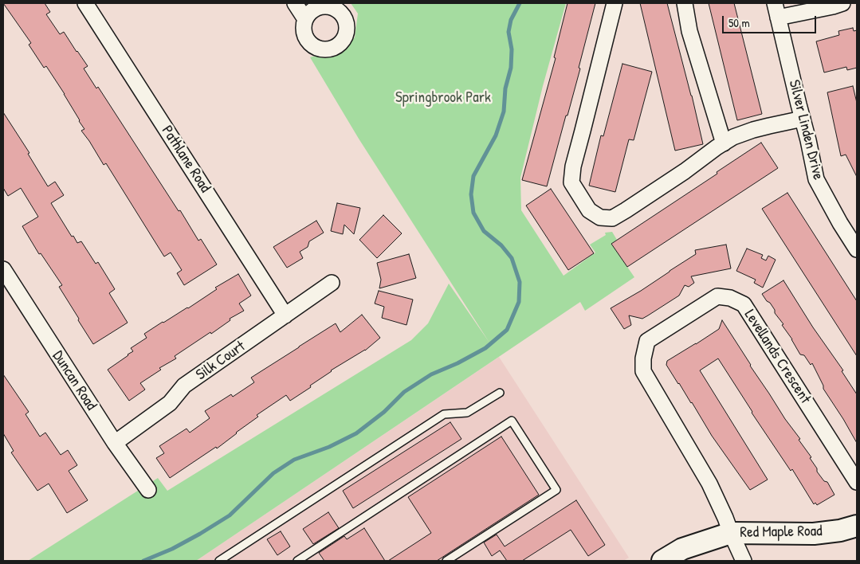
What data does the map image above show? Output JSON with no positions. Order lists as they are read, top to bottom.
{
  "streets": {
    "street": [
      "Silver Linden Drive",
      "Pathlane Road",
      "Levellands Crescent",
      "Silk Court",
      "Duncan Road",
      "Red Maple Road"
    ]
  },
  "crossings": [
    ["Pathlane Road", "Silk Court"],
    ["Levellands Crescent", "Red Maple Road"],
    ["Silk Court", "Duncan Road"]
  ],
  "parks": ["Springbrook Park"],
  "scale_bar": "50 m"
}
